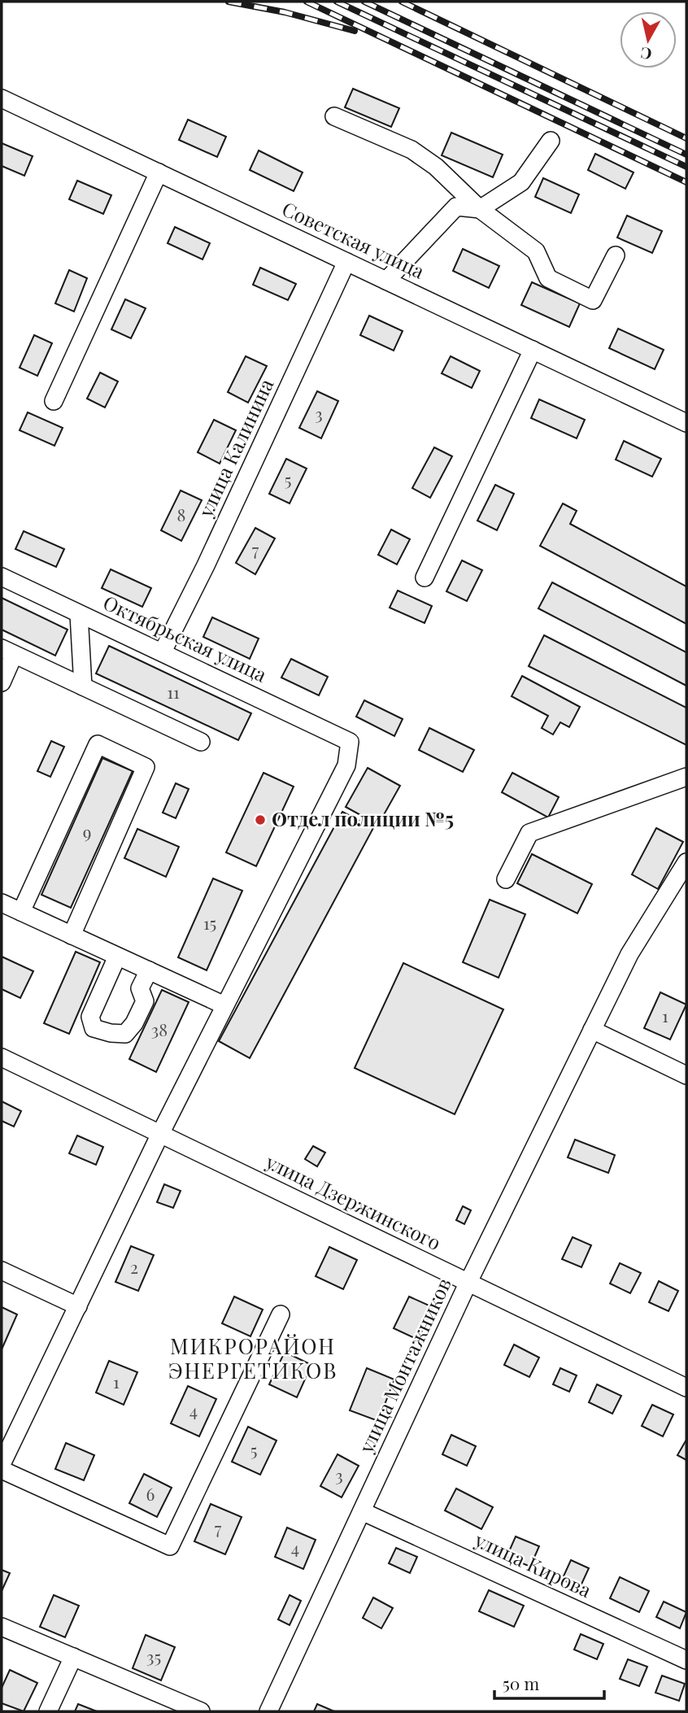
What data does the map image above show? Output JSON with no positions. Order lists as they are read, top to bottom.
{
  "streets": {
    "street": [
      "Советская улица",
      "улица Калинина",
      "Октябрьская улица",
      "улица Дзержинского",
      "улица Монтажников",
      "улица Кирова"
    ]
  },
  "crossings": [
    ["Советская улица", "улица Калинина"],
    ["улица Калинина", "Октябрьская улица"],
    ["улица Дзержинского", "улица Монтажников"],
    ["улица Монтажников", "улица Кирова"]
  ],
  "districts": ["МИКРОРАЙОН ЭНЕРГЕТИКОВ"],
  "places": ["Отдел полиции №5"],
  "house_numbers": [
    "3",
    "5",
    "8",
    "7",
    "11",
    "9",
    "15",
    "1",
    "38",
    "2",
    "1",
    "4",
    "5",
    "3",
    "6",
    "7",
    "4",
    "35"
  ],
  "scale_bar": "50 m",
  "north": "bottom"
}
